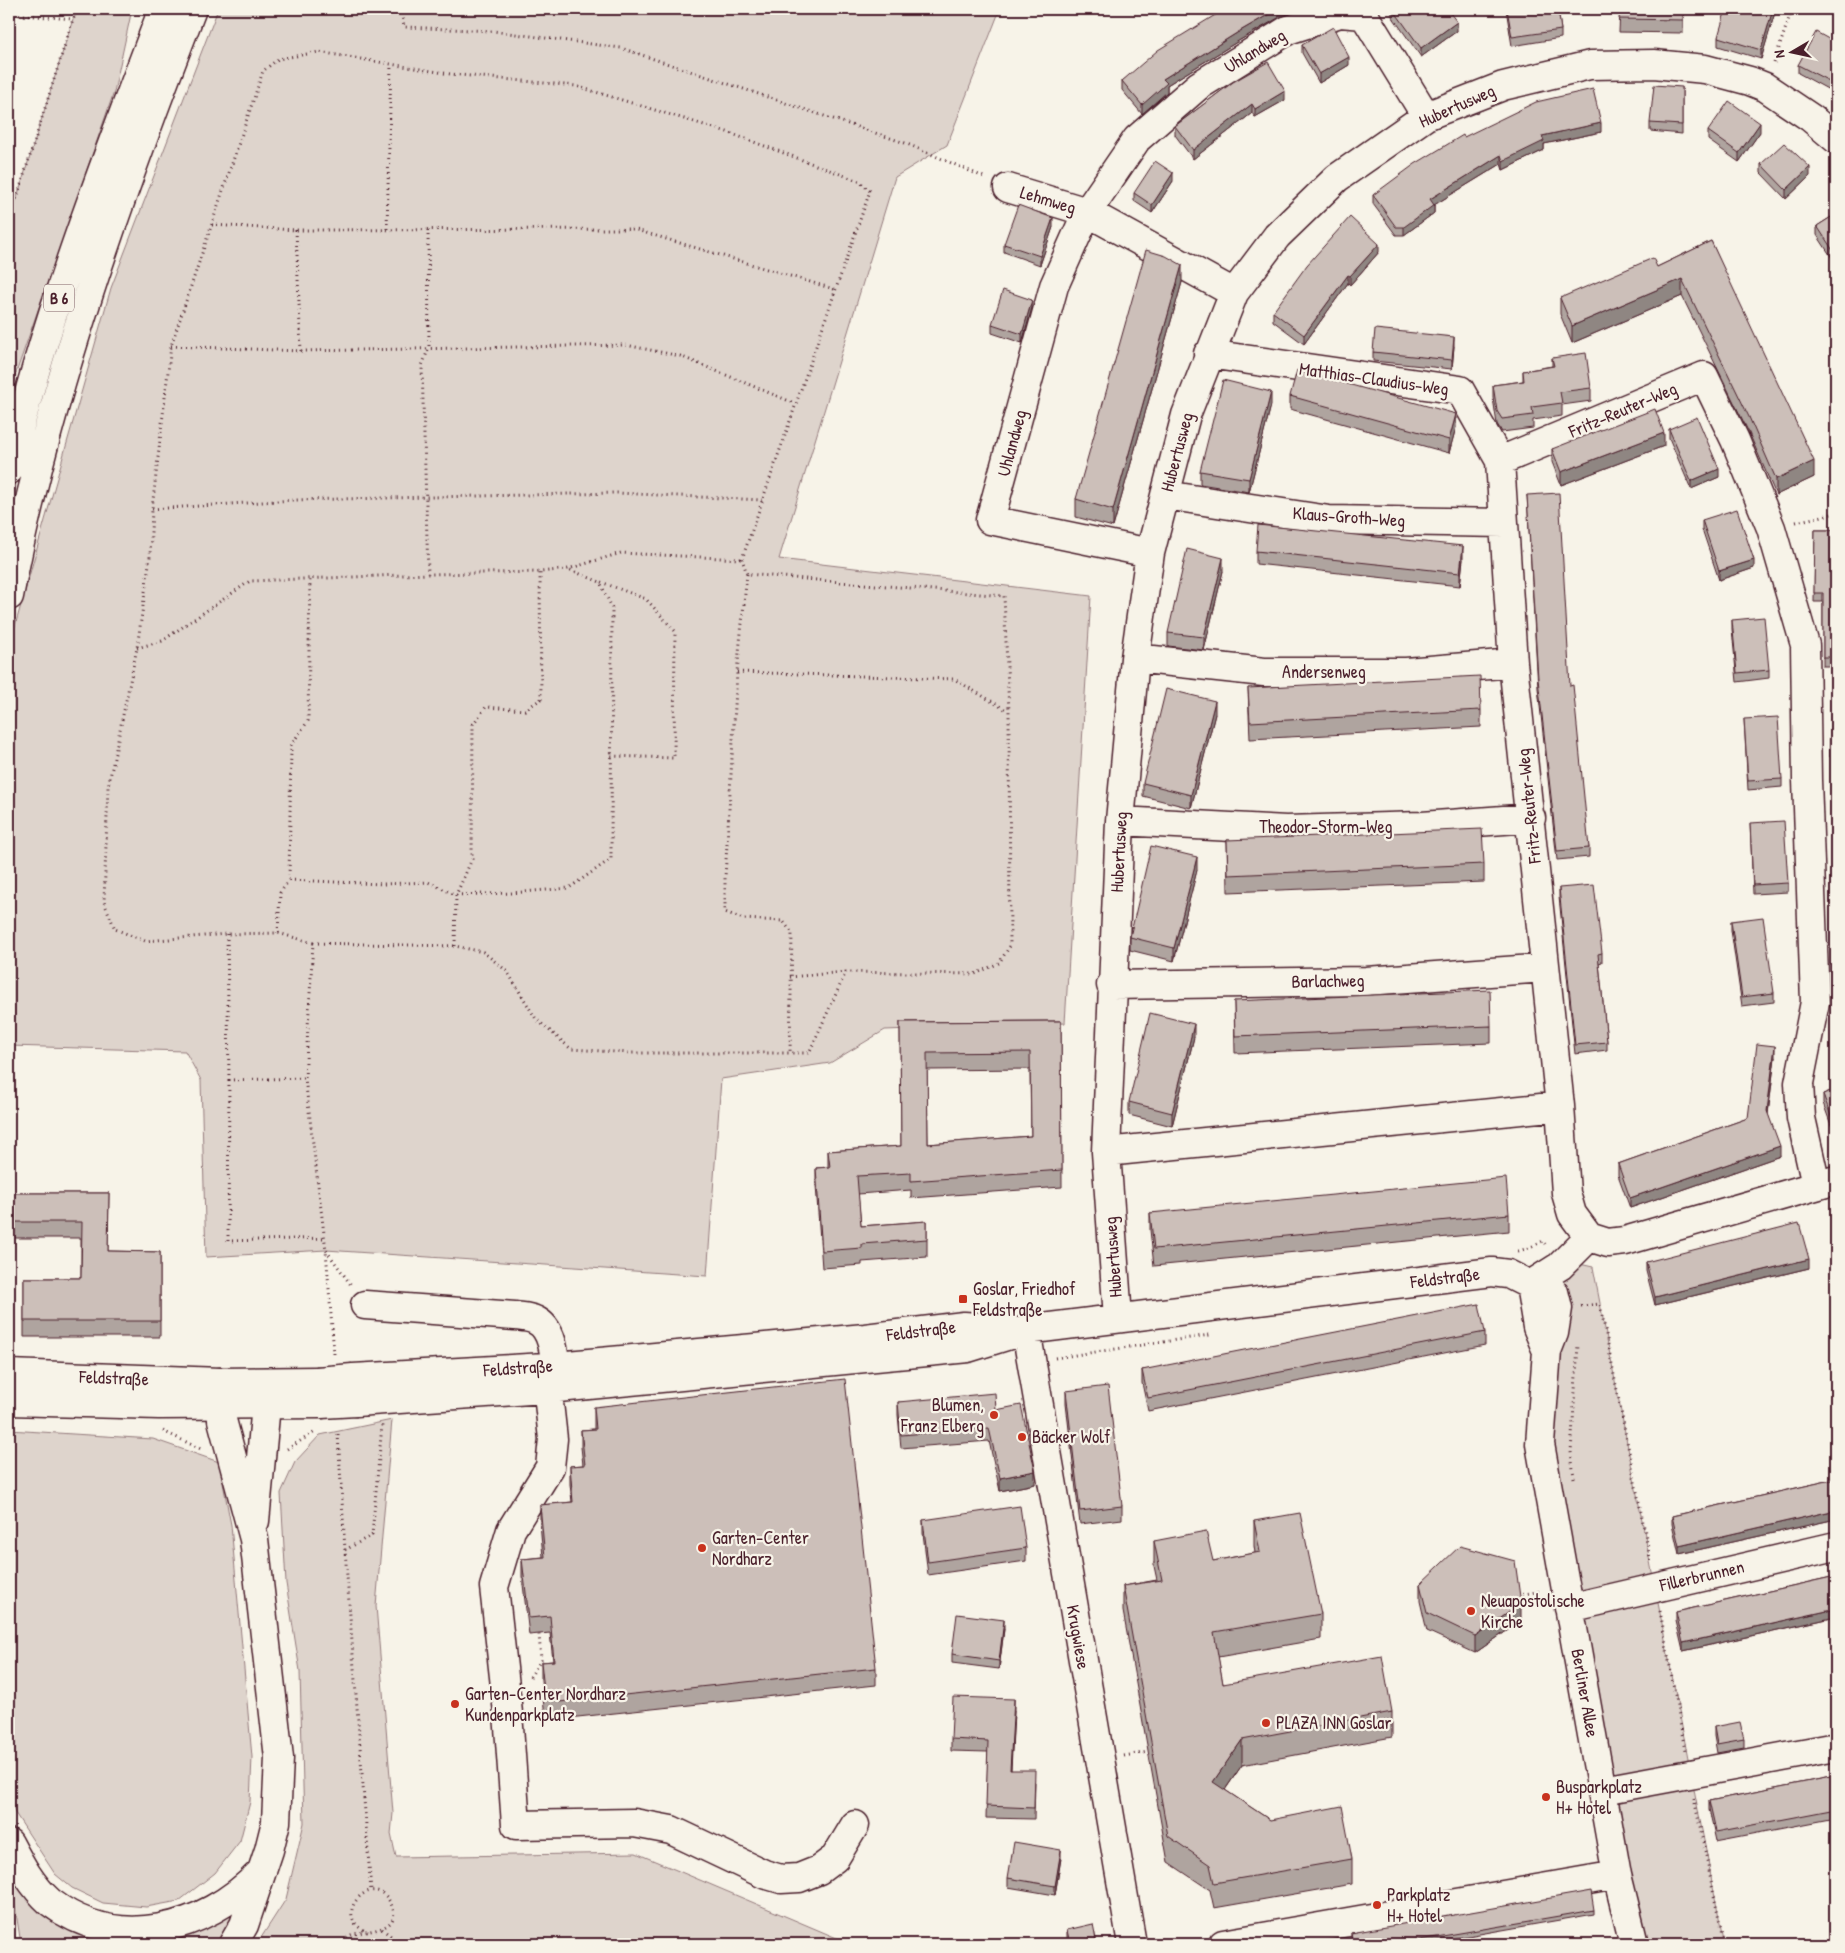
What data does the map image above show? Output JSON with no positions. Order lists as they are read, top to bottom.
{
  "streets": {
    "main road": [
      "Uhlandweg",
      "Hubertusweg",
      "Lehmweg",
      "B 6",
      "Matthias-Claudius-Weg",
      "Fritz-Reuter-Weg",
      "Klaus-Groth-Weg",
      "Andersenweg",
      "Theodor-Storm-Weg",
      "Barlachweg",
      "Feldstraße",
      "Fillerbrunnen",
      "Krugwiese",
      "Berliner Allee"
    ]
  },
  "crossings": [
    ["Uhlandweg", "Hubertusweg"],
    ["Uhlandweg", "Lehmweg"],
    ["Hubertusweg", "Matthias-Claudius-Weg"],
    ["Hubertusweg", "Klaus-Groth-Weg"],
    ["Hubertusweg", "Andersenweg"],
    ["Hubertusweg", "Theodor-Storm-Weg"],
    ["Hubertusweg", "Barlachweg"],
    ["Hubertusweg", "Feldstraße"],
    ["Matthias-Claudius-Weg", "Fritz-Reuter-Weg"],
    ["Fritz-Reuter-Weg", "Klaus-Groth-Weg"],
    ["Fritz-Reuter-Weg", "Andersenweg"],
    ["Fritz-Reuter-Weg", "Theodor-Storm-Weg"],
    ["Fritz-Reuter-Weg", "Barlachweg"],
    ["Feldstraße", "Krugwiese"],
    ["Feldstraße", "Berliner Allee"],
    ["Fillerbrunnen", "Berliner Allee"]
  ],
  "places": {
    "transit": ["Goslar, Friedhof Feldstraße"],
    "other": [
      "Blumen, Franz Elberg",
      "Bäcker Wolf",
      "Garten-Center Nordharz",
      "Neuapostolische Kirche",
      "Garten-Center Nordharz Kundenparkplatz",
      "PLAZA INN Goslar",
      "Busparkplatz H+ Hotel",
      "Parkplatz H+ Hotel"
    ]
  },
  "north": "left"
}
